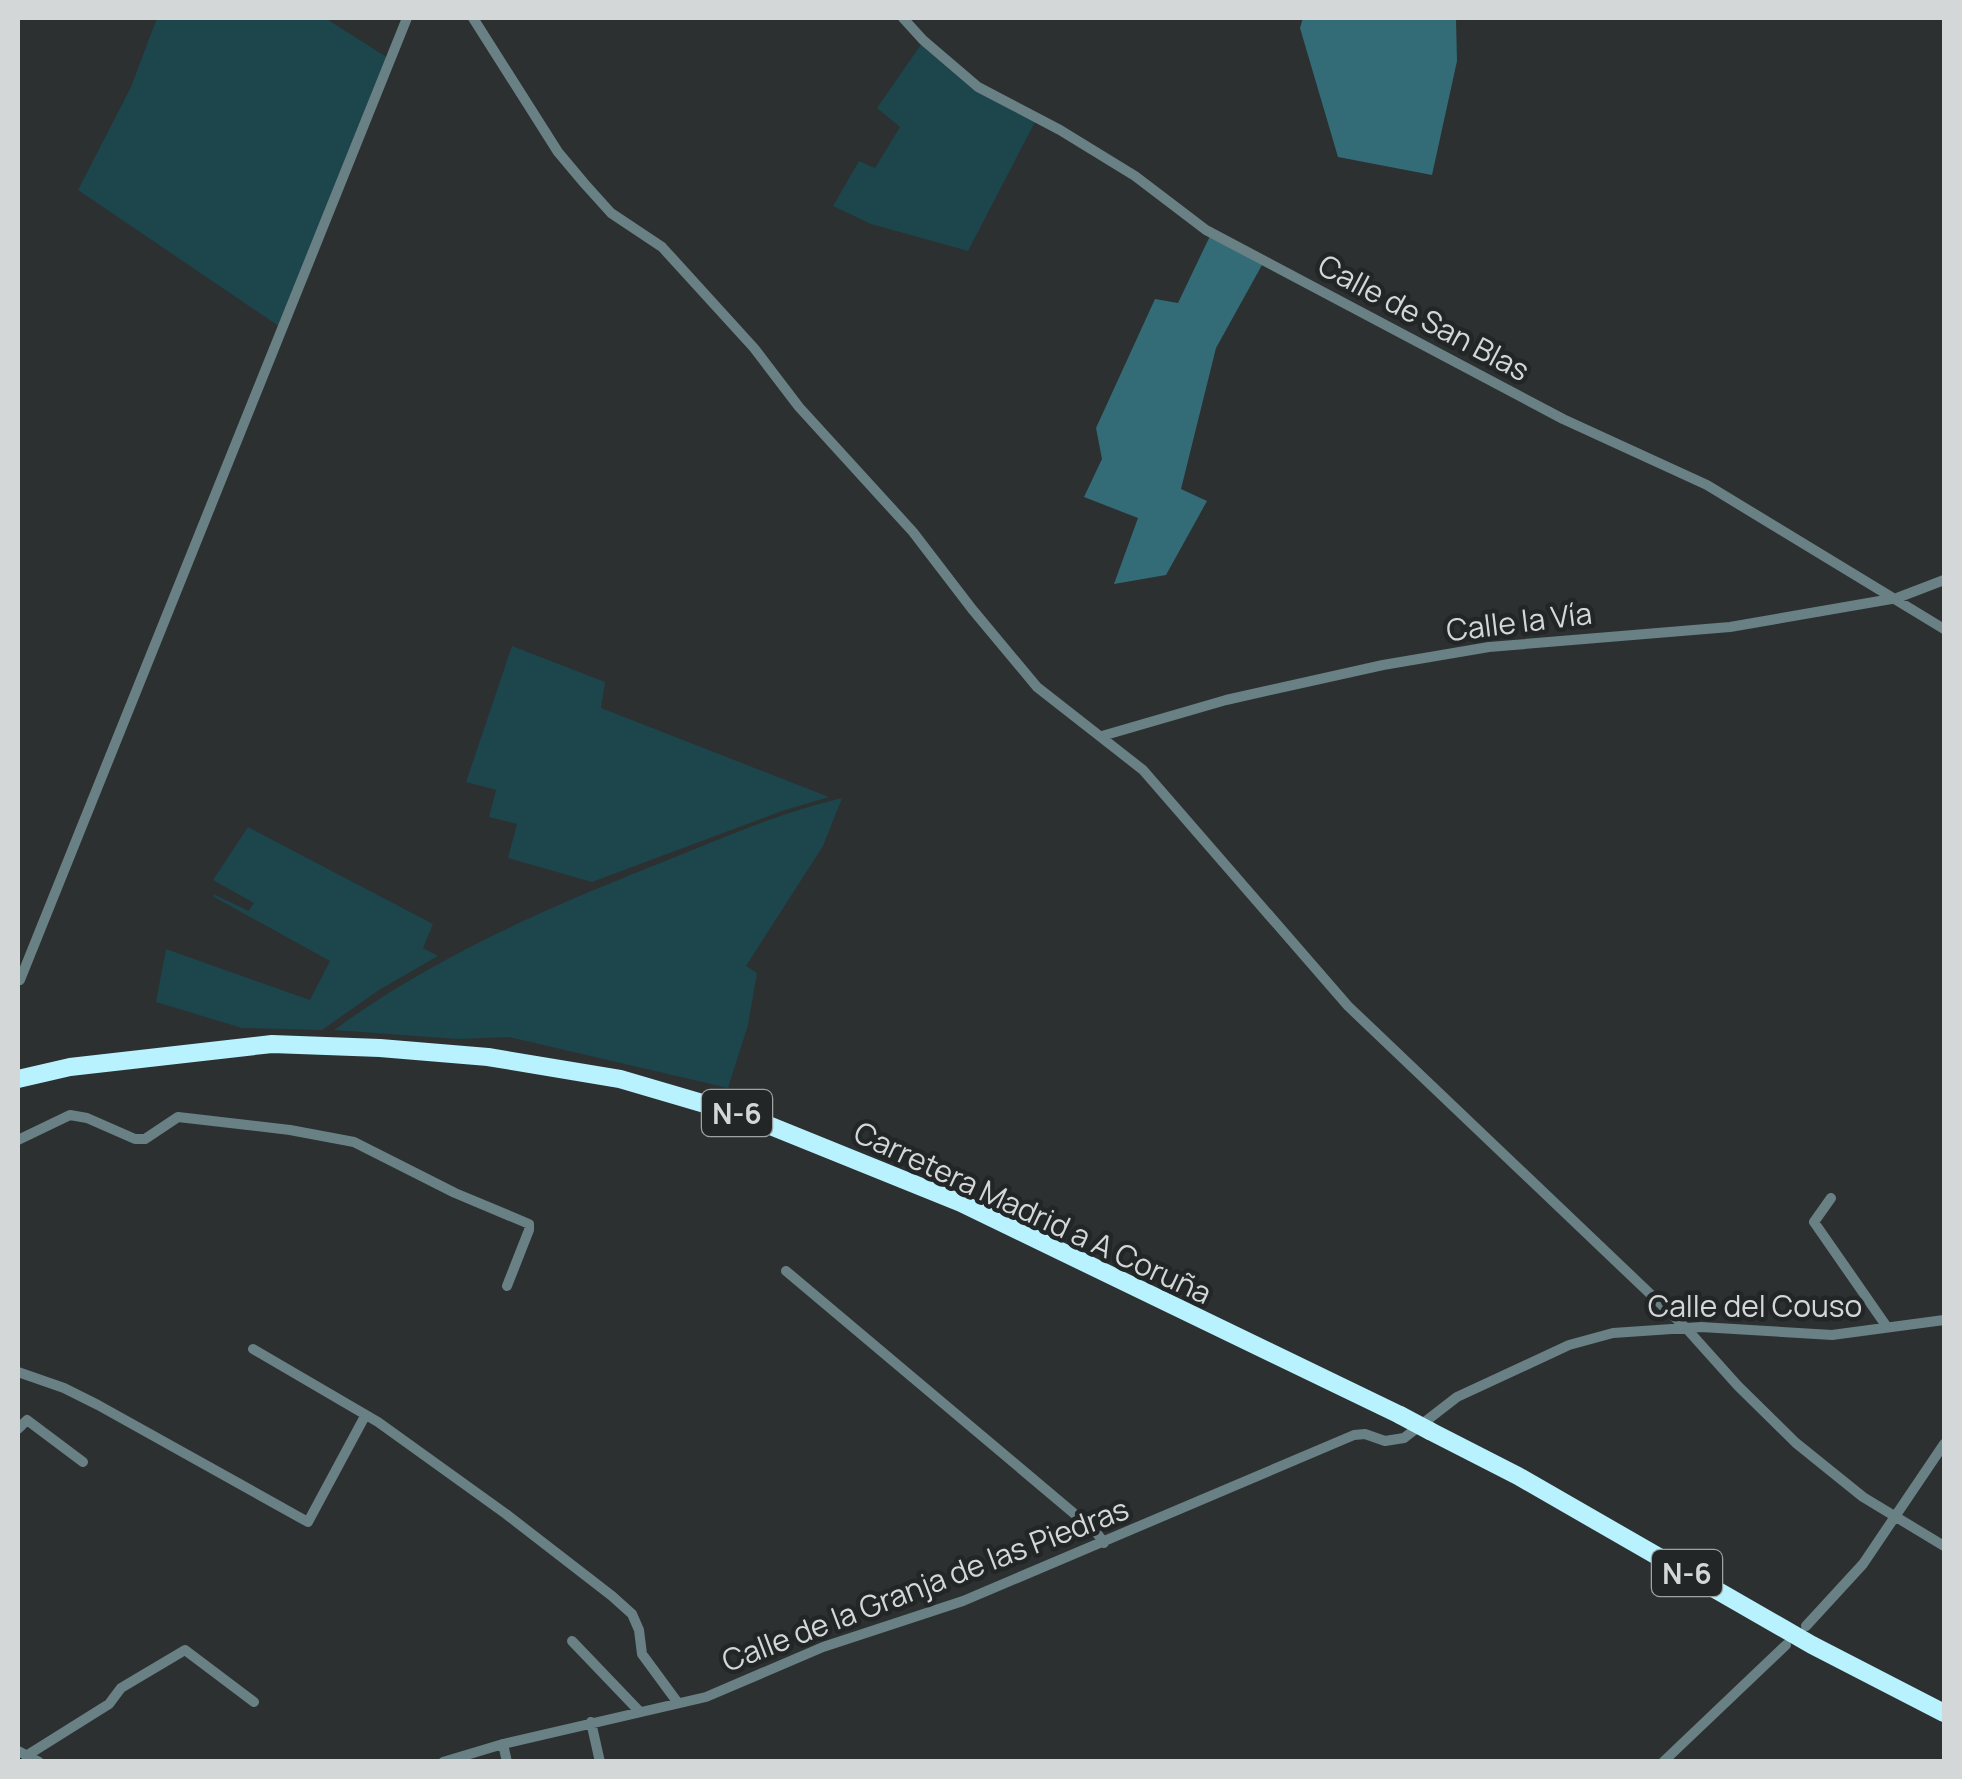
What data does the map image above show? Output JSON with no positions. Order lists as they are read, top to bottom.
{
  "streets": {
    "highway": ["N-6", "Carretera Madrid a A Coruña"],
    "street": [
      "Calle de San Blas",
      "Calle la Vía",
      "Calle del Couso",
      "Calle de la Granja de las Piedras"
    ]
  },
  "crossings": [
    ["Calle de San Blas", "Calle la Vía"],
    ["Carretera Madrid a A Coruña", "Calle del Couso"],
    ["Carretera Madrid a A Coruña", "Calle de la Granja de las Piedras"],
    ["Calle del Couso", "Calle de la Granja de las Piedras"]
  ]
}
